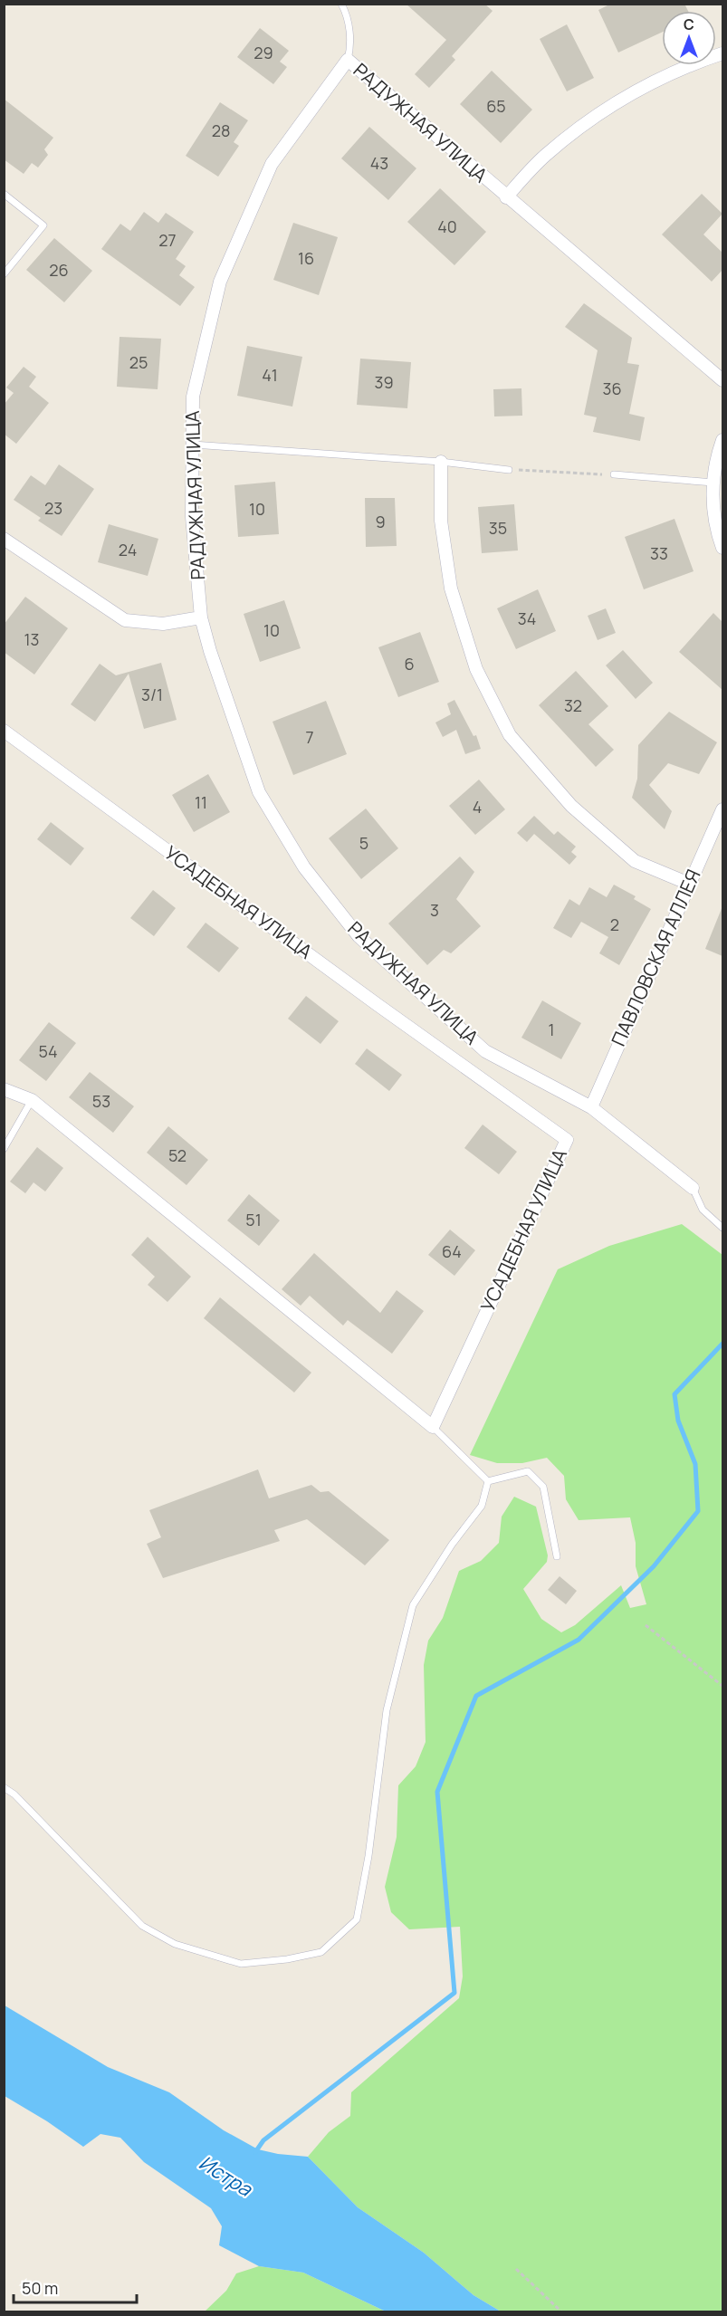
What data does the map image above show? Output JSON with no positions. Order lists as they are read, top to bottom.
{
  "streets": {
    "street": ["РАДУЖНАЯ УЛИЦА", "УСАДЕБНАЯ УЛИЦА", "ПАВЛОВСКАЯ АЛЛЕЯ"]
  },
  "crossings": [
    ["РАДУЖНАЯ УЛИЦА", "ПАВЛОВСКАЯ АЛЛЕЯ"]
  ],
  "water": ["Истра"],
  "house_numbers": [
    "29",
    "65",
    "28",
    "43",
    "40",
    "27",
    "16",
    "26",
    "25",
    "41",
    "39",
    "36",
    "23",
    "10",
    "9",
    "35",
    "24",
    "33",
    "34",
    "10",
    "13",
    "6",
    "3/1",
    "32",
    "7",
    "11",
    "4",
    "5",
    "3",
    "2",
    "1",
    "54",
    "53",
    "52",
    "51",
    "64"
  ],
  "scale_bar": "50 m",
  "north": "top"
}
